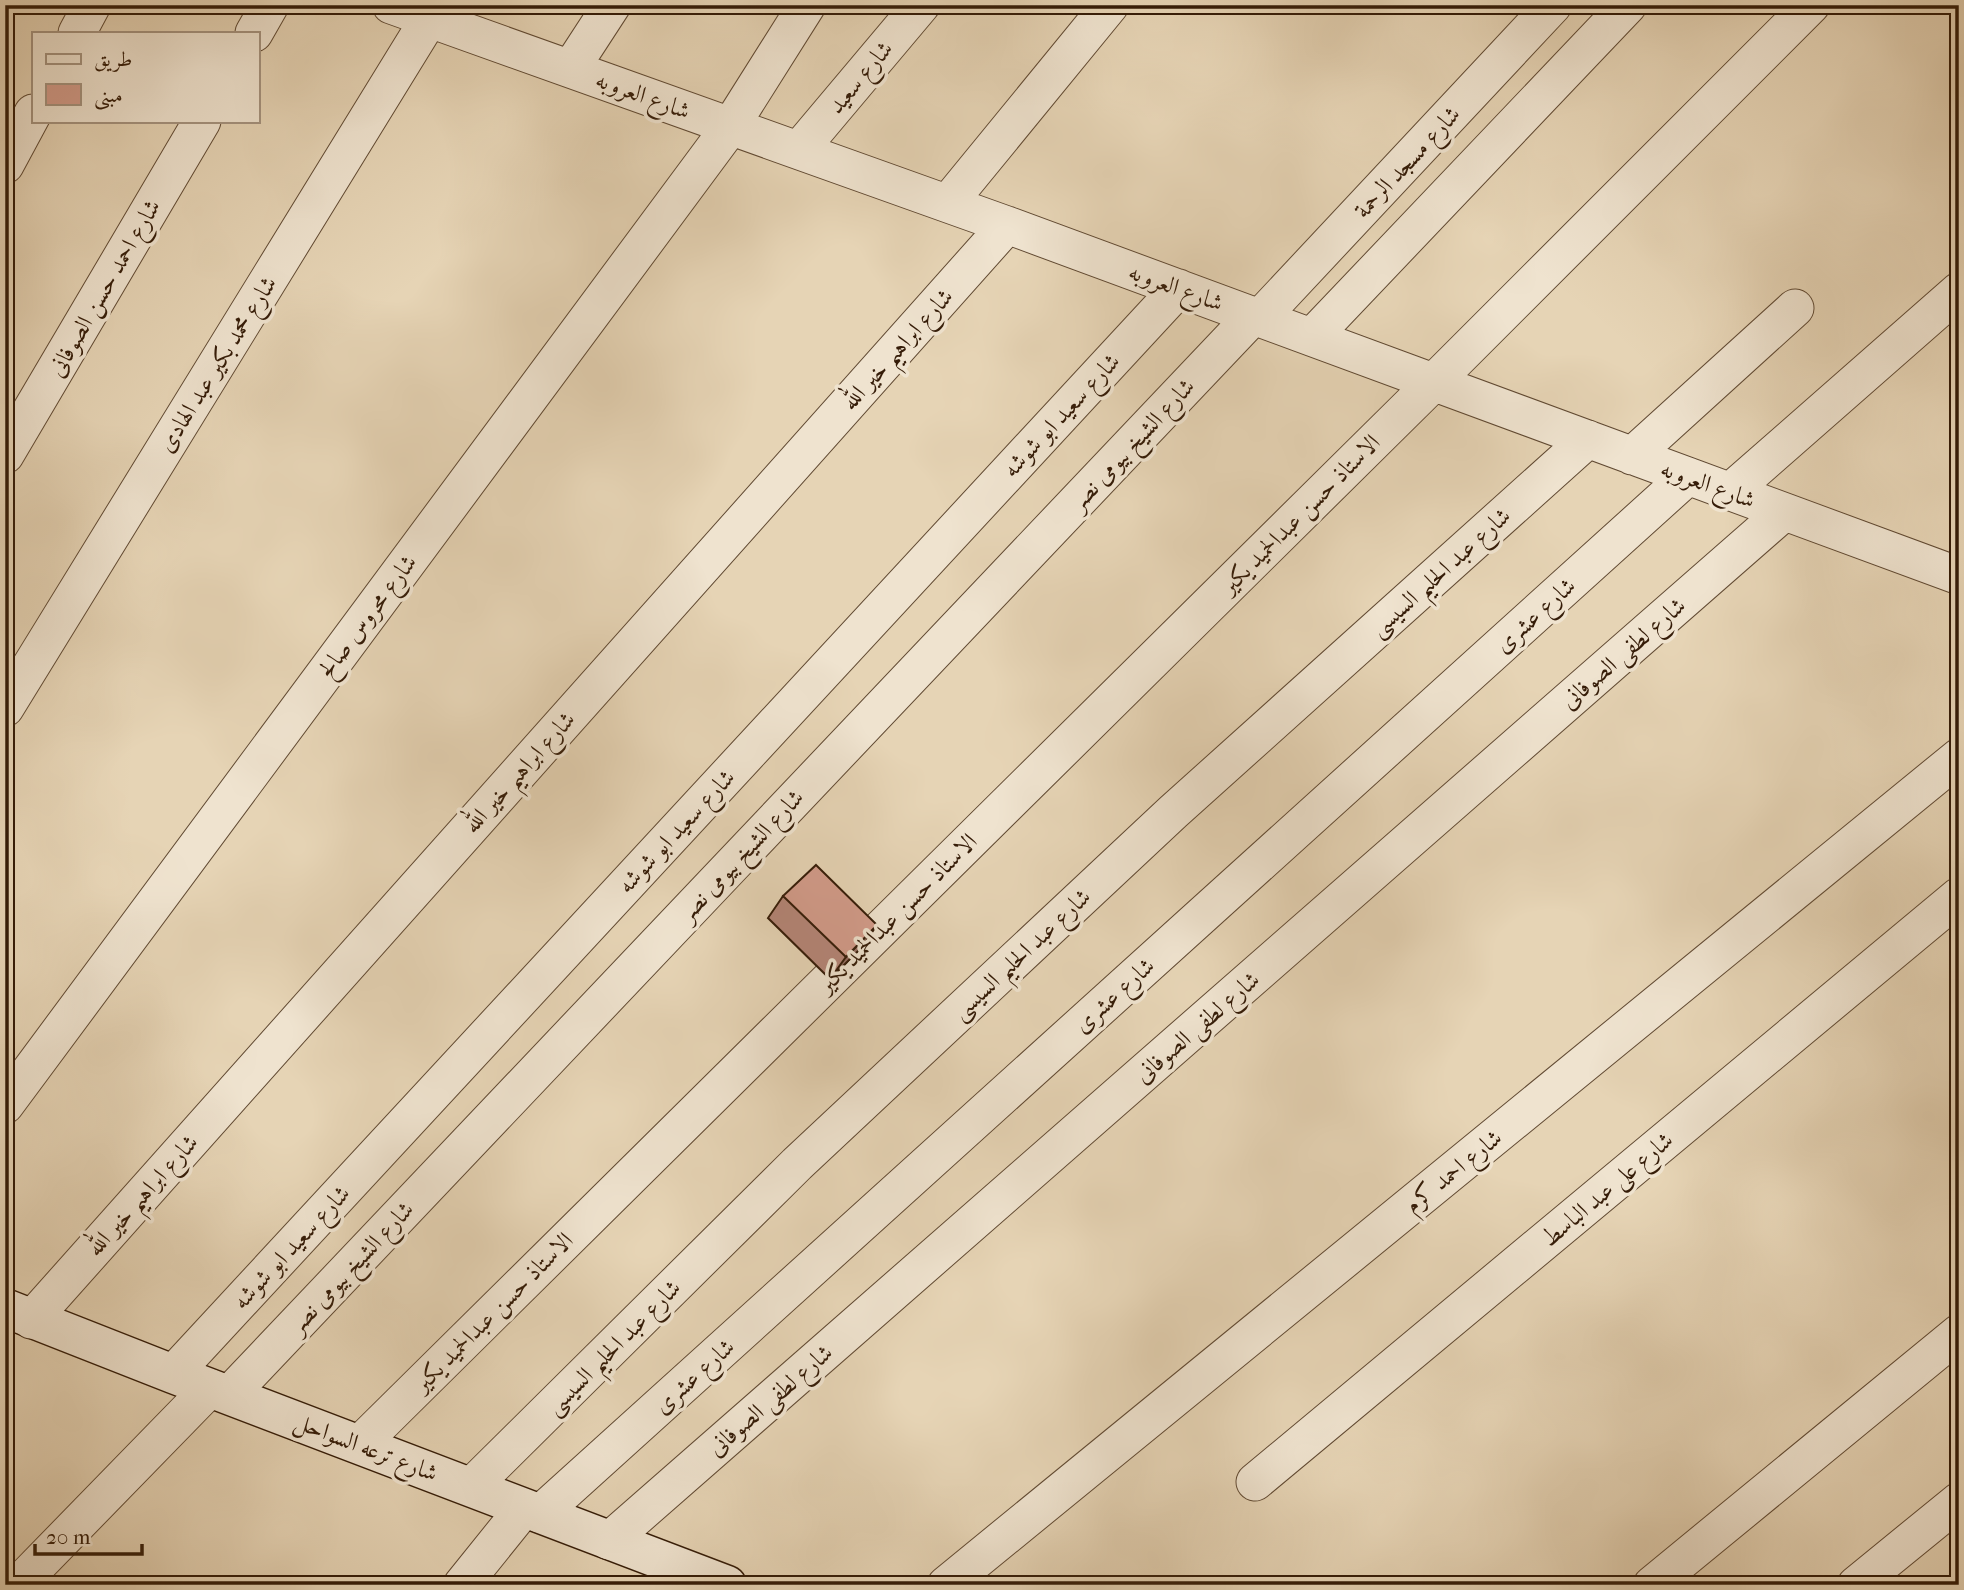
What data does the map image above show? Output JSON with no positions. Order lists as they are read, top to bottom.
{
  "streets": {
    "main road": ["شارع ترعه السواحل"],
    "street": [
      "شارع سعيد",
      "شارع العروبه",
      "شارع مسجد الرحمة",
      "شارع احمد حسن الصوفانى",
      "شارع ابراهيم خير الله",
      "شارع محمد بكير عبد الهادى",
      "شارع سعيد ابو شوشه",
      "شارع الشيخ بيومى نصر",
      "الاستاذ حسن عبدالحميد يكير",
      "شارع عبد الحليم السيسى",
      "شارع عشرى",
      "شارع محروس صالح",
      "شارع لطفى الصوفانى",
      "شارع احمد كرم",
      "شارع على عبد الباسط"
    ]
  },
  "crossings": [
    ["شارع سعيد", "شارع العروبه"],
    ["شارع العروبه", "شارع مسجد الرحمة"],
    ["شارع العروبه", "شارع ابراهيم خير الله"],
    ["شارع العروبه", "شارع محمد بكير عبد الهادى"],
    ["شارع العروبه", "شارع سعيد ابو شوشه"],
    ["شارع العروبه", "شارع الشيخ بيومى نصر"],
    ["شارع العروبه", "الاستاذ حسن عبدالحميد يكير"],
    ["شارع العروبه", "شارع عبد الحليم السيسى"],
    ["شارع العروبه", "شارع عشرى"],
    ["شارع العروبه", "شارع محروس صالح"],
    ["شارع العروبه", "شارع لطفى الصوفانى"],
    ["شارع مسجد الرحمة", "شارع الشيخ بيومى نصر"],
    ["شارع ابراهيم خير الله", "شارع ترعه السواحل"],
    ["شارع سعيد ابو شوشه", "شارع ترعه السواحل"],
    ["شارع الشيخ بيومى نصر", "شارع ترعه السواحل"],
    ["الاستاذ حسن عبدالحميد يكير", "شارع ترعه السواحل"],
    ["شارع عبد الحليم السيسى", "شارع ترعه السواحل"],
    ["شارع عشرى", "شارع ترعه السواحل"],
    ["شارع لطفى الصوفانى", "شارع ترعه السواحل"]
  ],
  "legend": ["طريق", "مبنى"],
  "scale_bar": "20 m"
}
